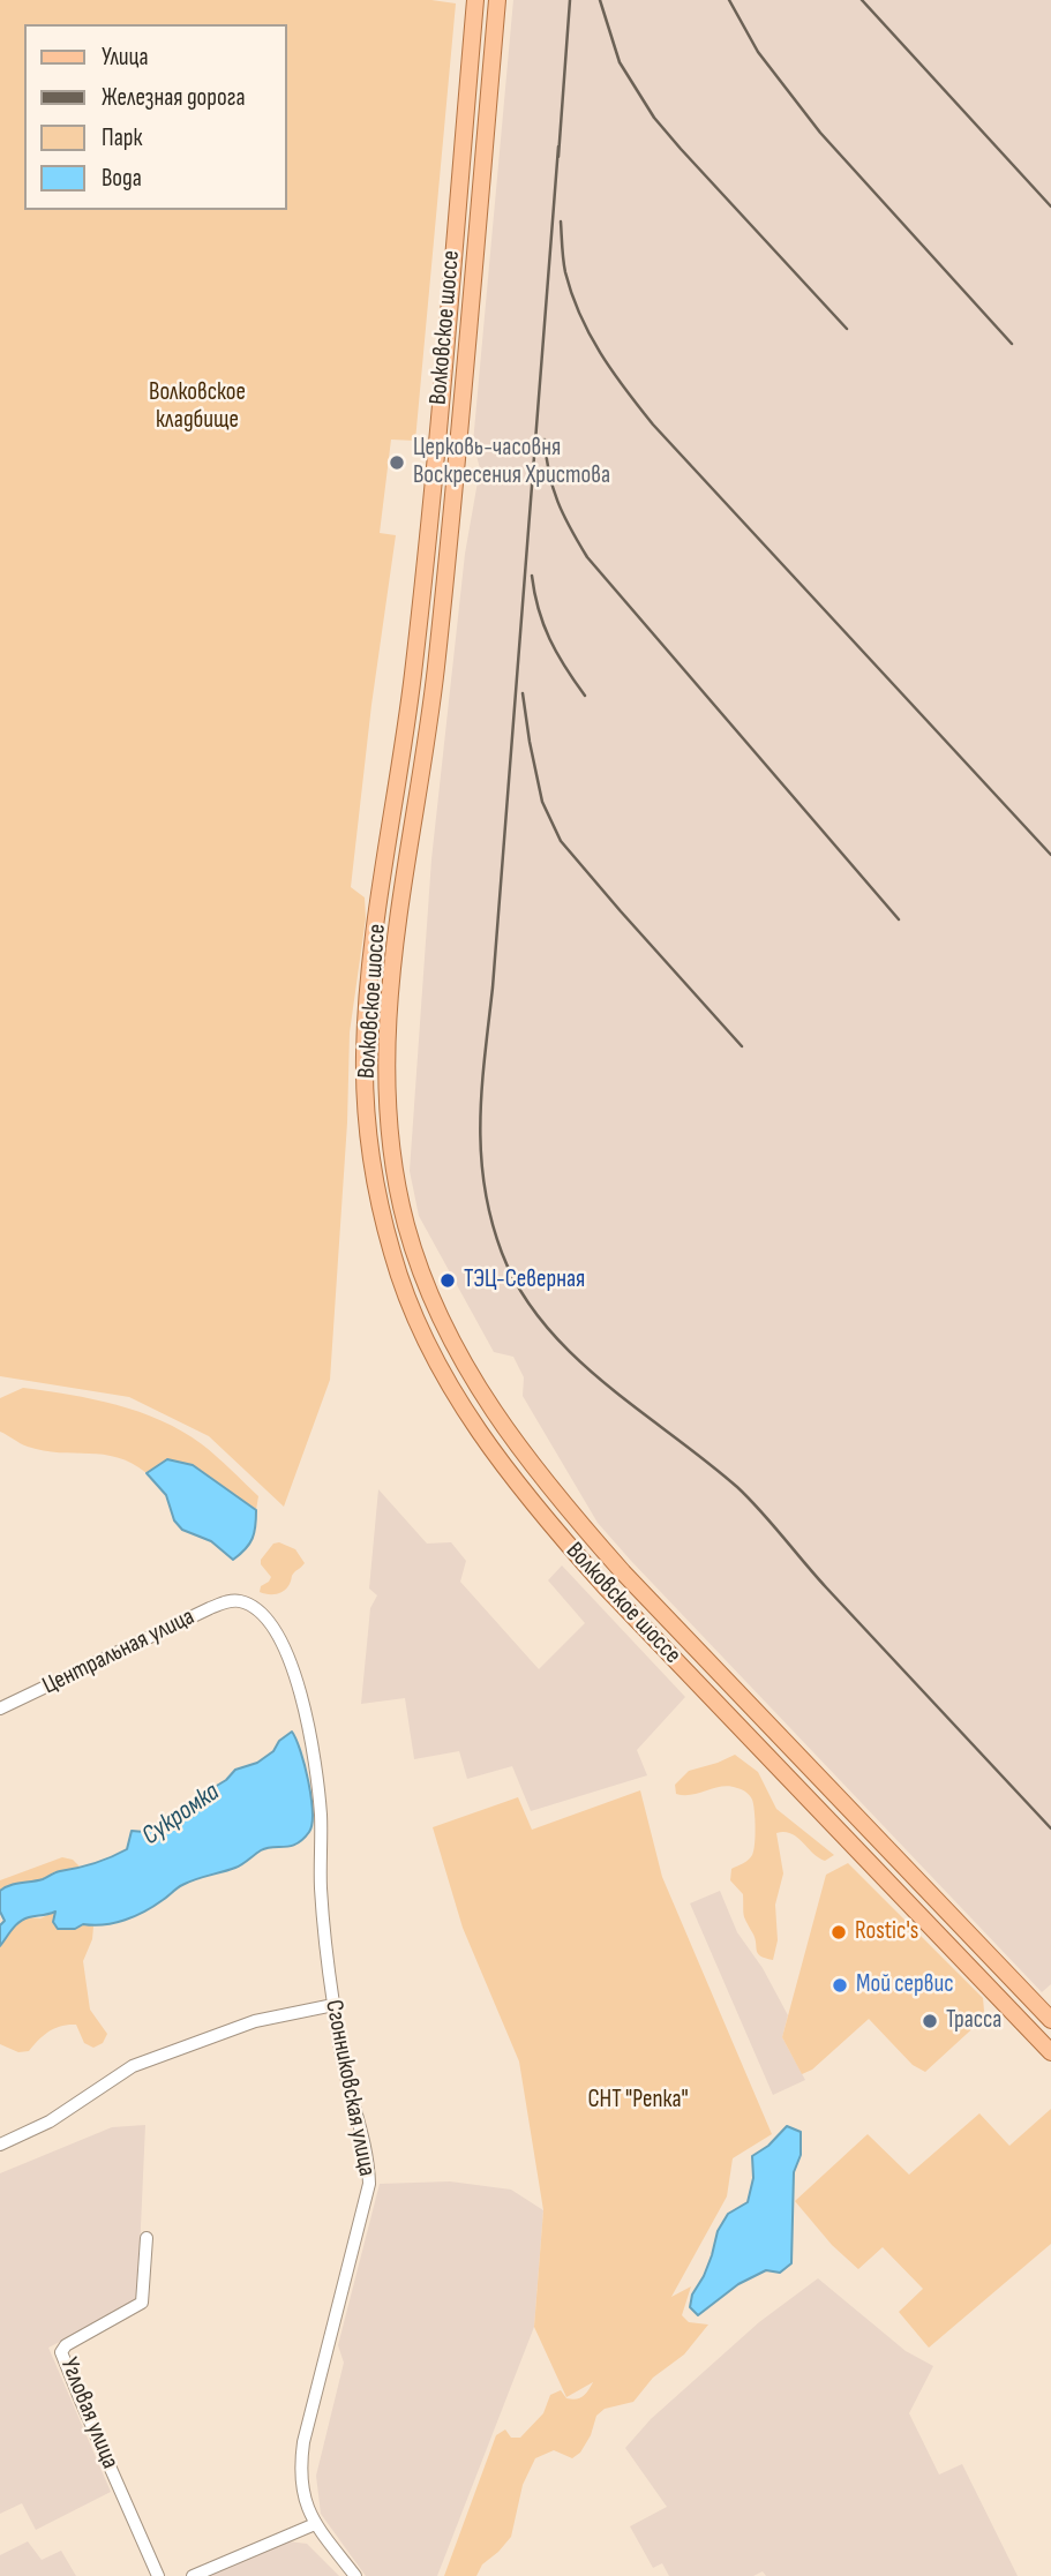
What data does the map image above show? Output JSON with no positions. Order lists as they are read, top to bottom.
{
  "streets": {
    "main road": ["Волковское шоссе"],
    "street": ["Центральная улица", "Сгонниковская улица", "Угловая улица"]
  },
  "crossings": [
    ["Центральная улица", "Сгонниковская улица"]
  ],
  "water": ["Сукромка"],
  "parks": ["Волковское кладбище", "СНТ \"Репка\""],
  "places": [
    "Церковь-часовня Воскресения Христова",
    "ТЭЦ-Северная",
    "Rostic's",
    "Мой сервис",
    "Трасса"
  ],
  "legend": [
    "Улица",
    "Железная дорога",
    "Парк",
    "Вода"
  ]
}
